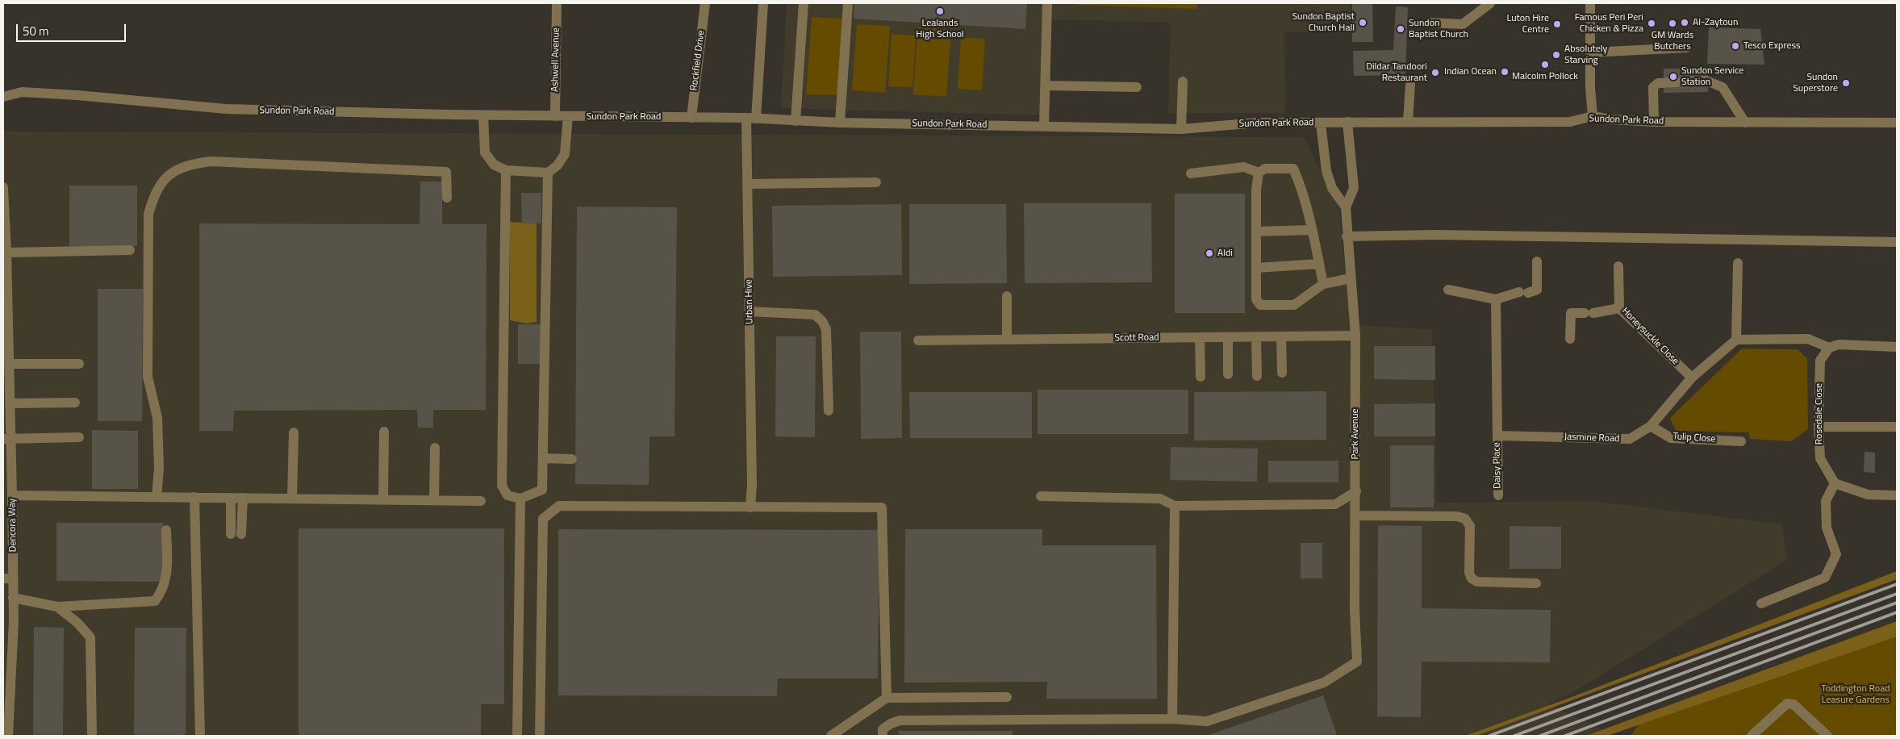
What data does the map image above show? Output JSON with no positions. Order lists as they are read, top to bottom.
{
  "streets": {
    "street": [
      "Ashwell Avenue",
      "Rockfield Drive",
      "Sundon Park Road",
      "Urban Hive",
      "Honeysuckle Close",
      "Scott Road",
      "Rosedale Close",
      "Park Avenue",
      "Jasmine Road",
      "Tulip Close",
      "Daisy Place",
      "Dencora Way"
    ]
  },
  "crossings": [
    ["Ashwell Avenue", "Sundon Park Road"],
    ["Rockfield Drive", "Sundon Park Road"],
    ["Sundon Park Road", "Urban Hive"],
    ["Sundon Park Road", "Park Avenue"],
    ["Honeysuckle Close", "Jasmine Road"],
    ["Scott Road", "Park Avenue"],
    ["Jasmine Road", "Tulip Close"],
    ["Jasmine Road", "Daisy Place"]
  ],
  "parks": ["Toddington Road Leasure Gardens"],
  "places": [
    "Lealands High School",
    "Sundon Baptist Church Hall",
    "Al-Zaytoun",
    "Famous Peri Peri Chicken & Pizza",
    "GM Wards Butchers",
    "Luton Hire Centre",
    "Sundon Baptist Church",
    "Tesco Express",
    "Absolutely Starving",
    "Malcolm Pollock",
    "Indian Ocean",
    "Dildar Tandoori Restaurant",
    "Sundon Service Station",
    "Sundon Superstore",
    "Aldi"
  ],
  "scale_bar": "50 m"
}
